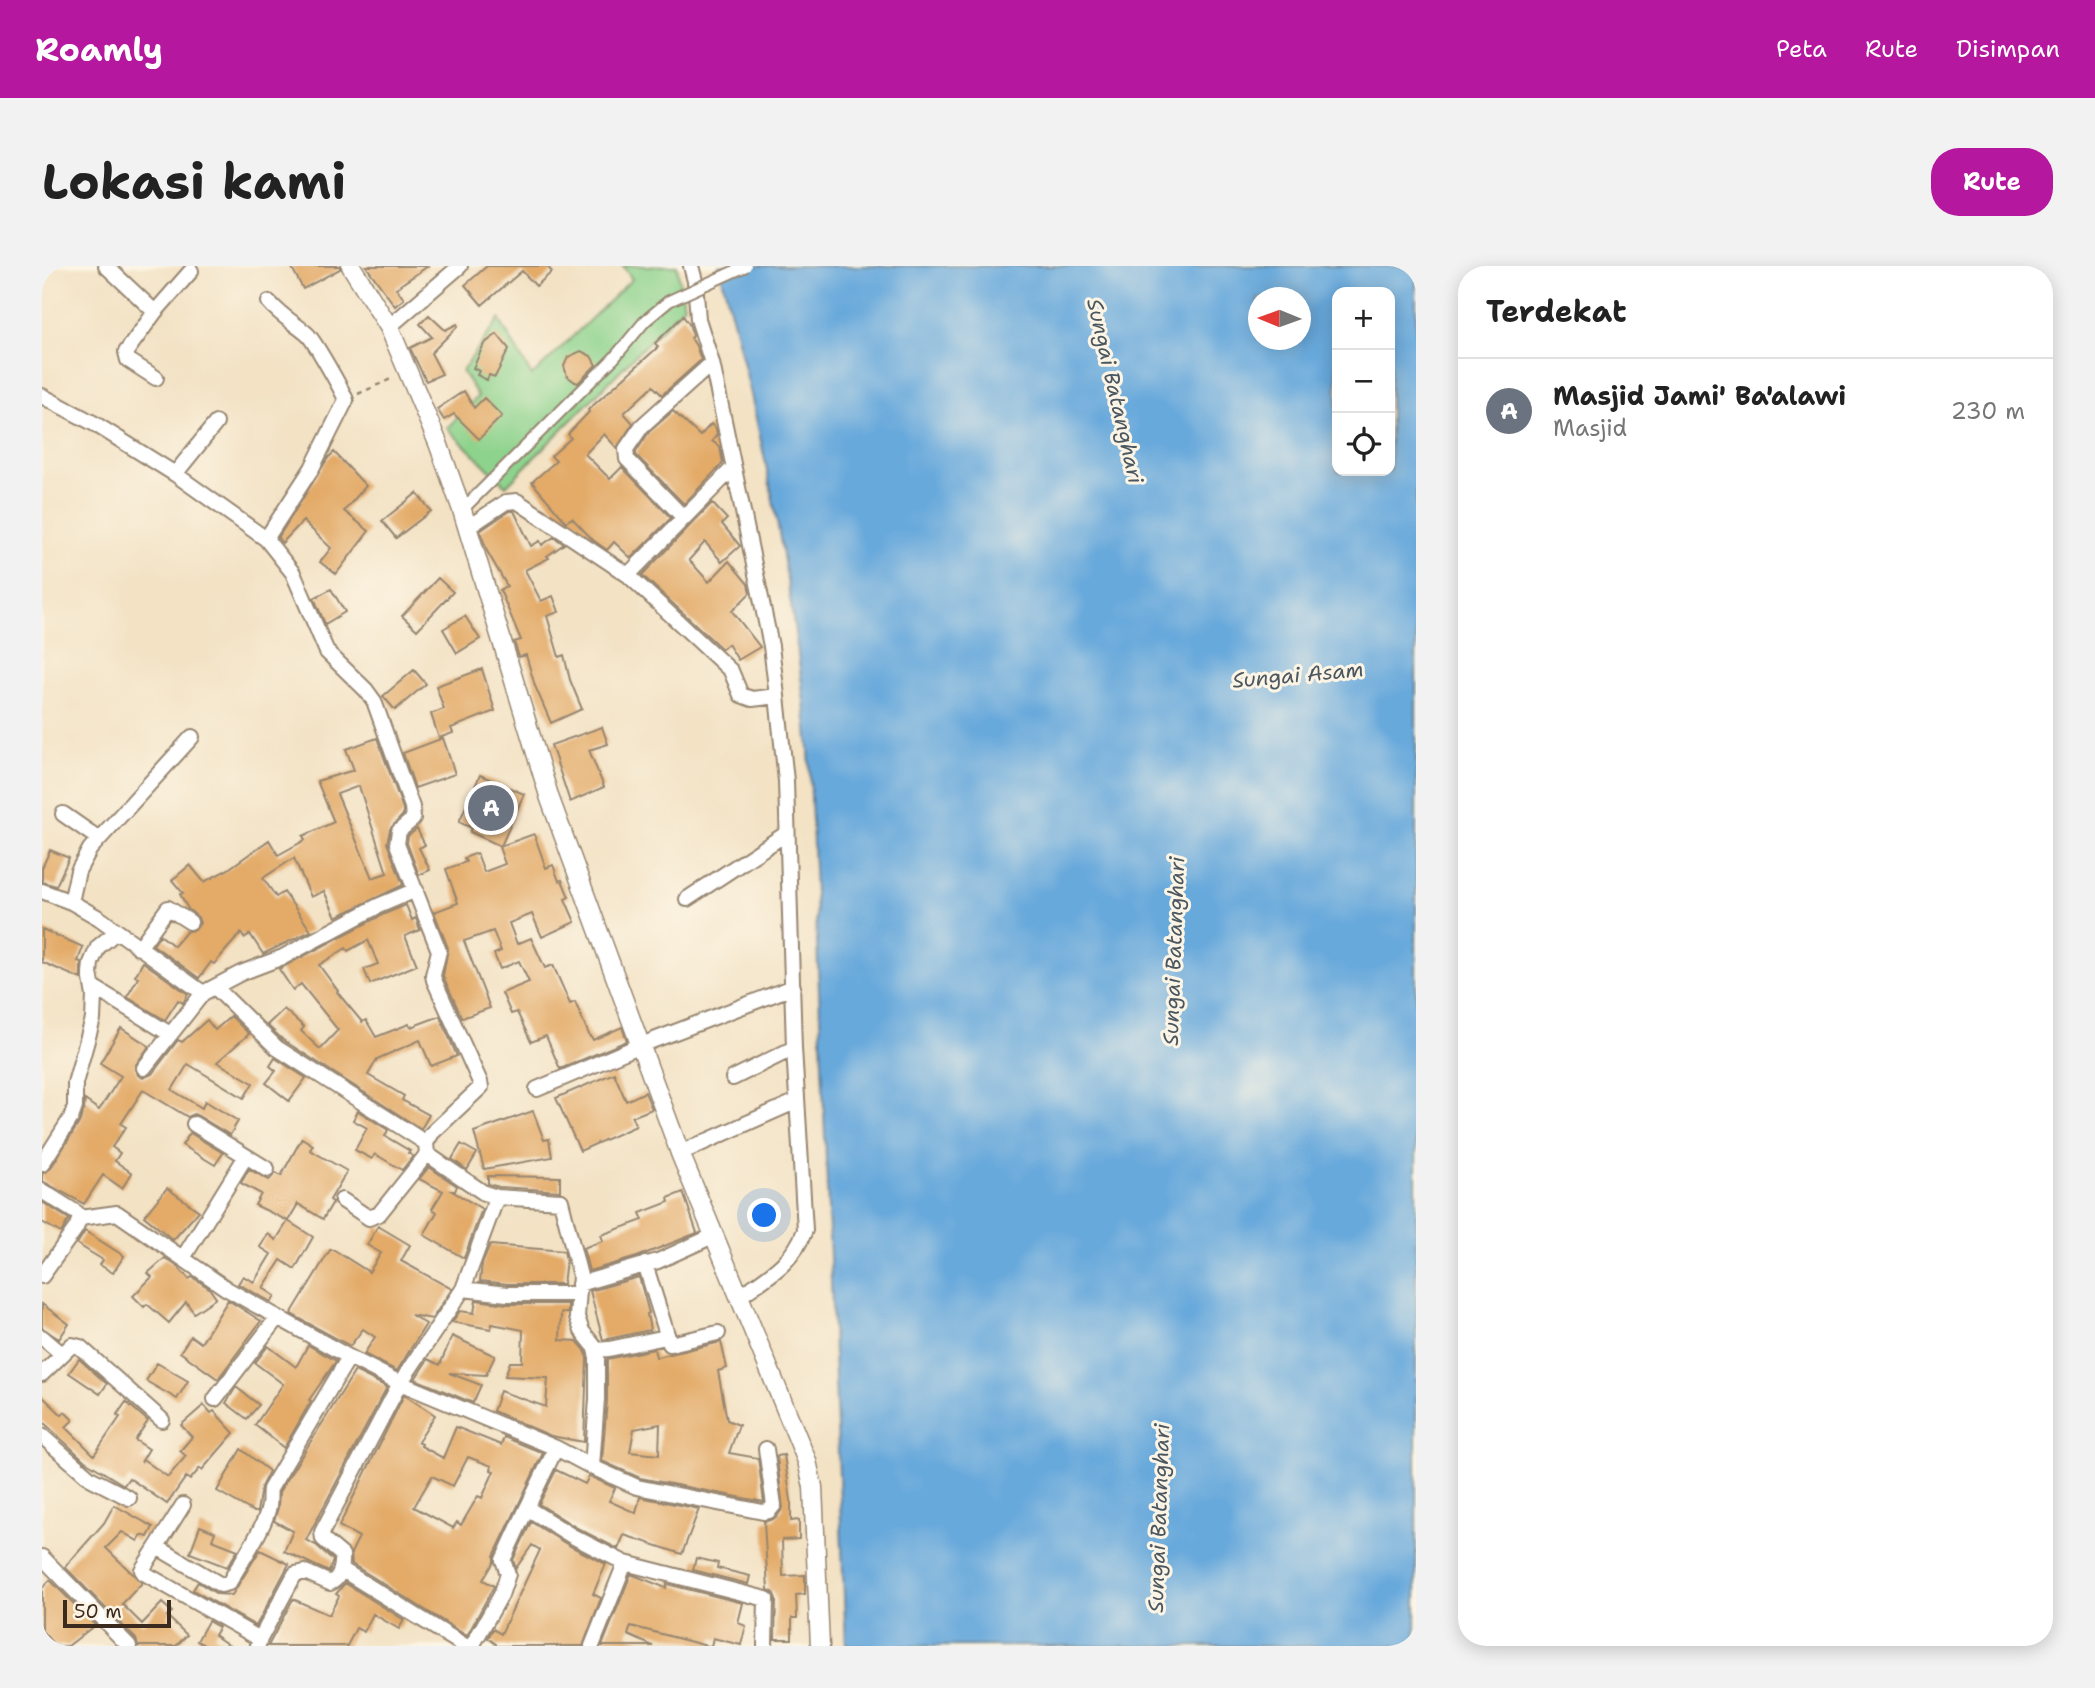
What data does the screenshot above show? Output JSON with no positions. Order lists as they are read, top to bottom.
{
  "water": ["Sungai Batanghari", "Sungai Asam"],
  "scale_bar": "50 m",
  "north": "left",
  "page": {
    "header": "Roamly",
    "nav": ["Peta", "Rute", "Disimpan"],
    "buttons": "Rute",
    "title": "Lokasi kami",
    "heading": "Terdekat",
    "map_buttons": ["+", "−"],
    "list": [
      {
        "mark": "A",
        "name": "Masjid Jami' Ba'alawi",
        "note": "Masjid",
        "value": "230 m"
      }
    ],
    "pins": "A",
    "scale": "50 m"
  }
}
